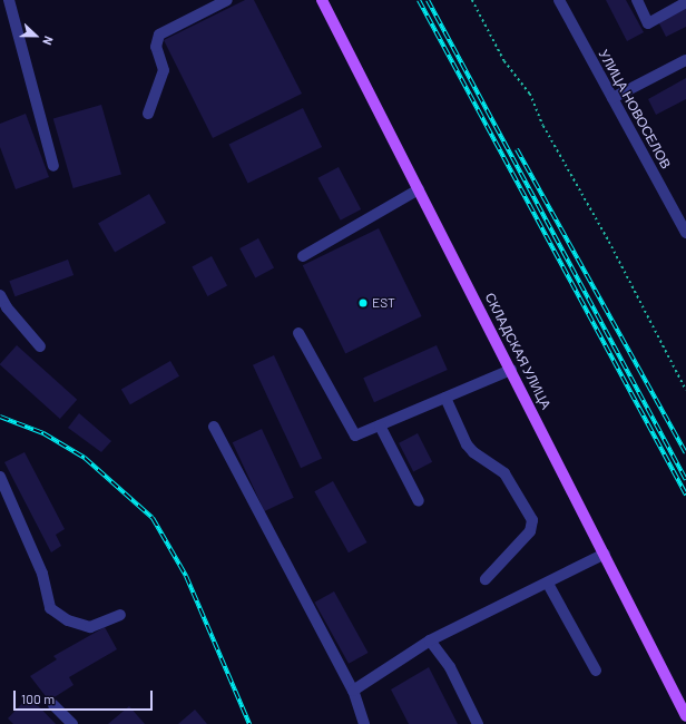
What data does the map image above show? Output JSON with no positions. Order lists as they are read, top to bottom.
{
  "streets": {
    "main road": ["СКЛАДСКАЯ УЛИЦА"],
    "street": ["УЛИЦА НОВОСЕЛОВ"]
  },
  "places": ["EST"],
  "scale_bar": "100 m",
  "north": "right"
}
